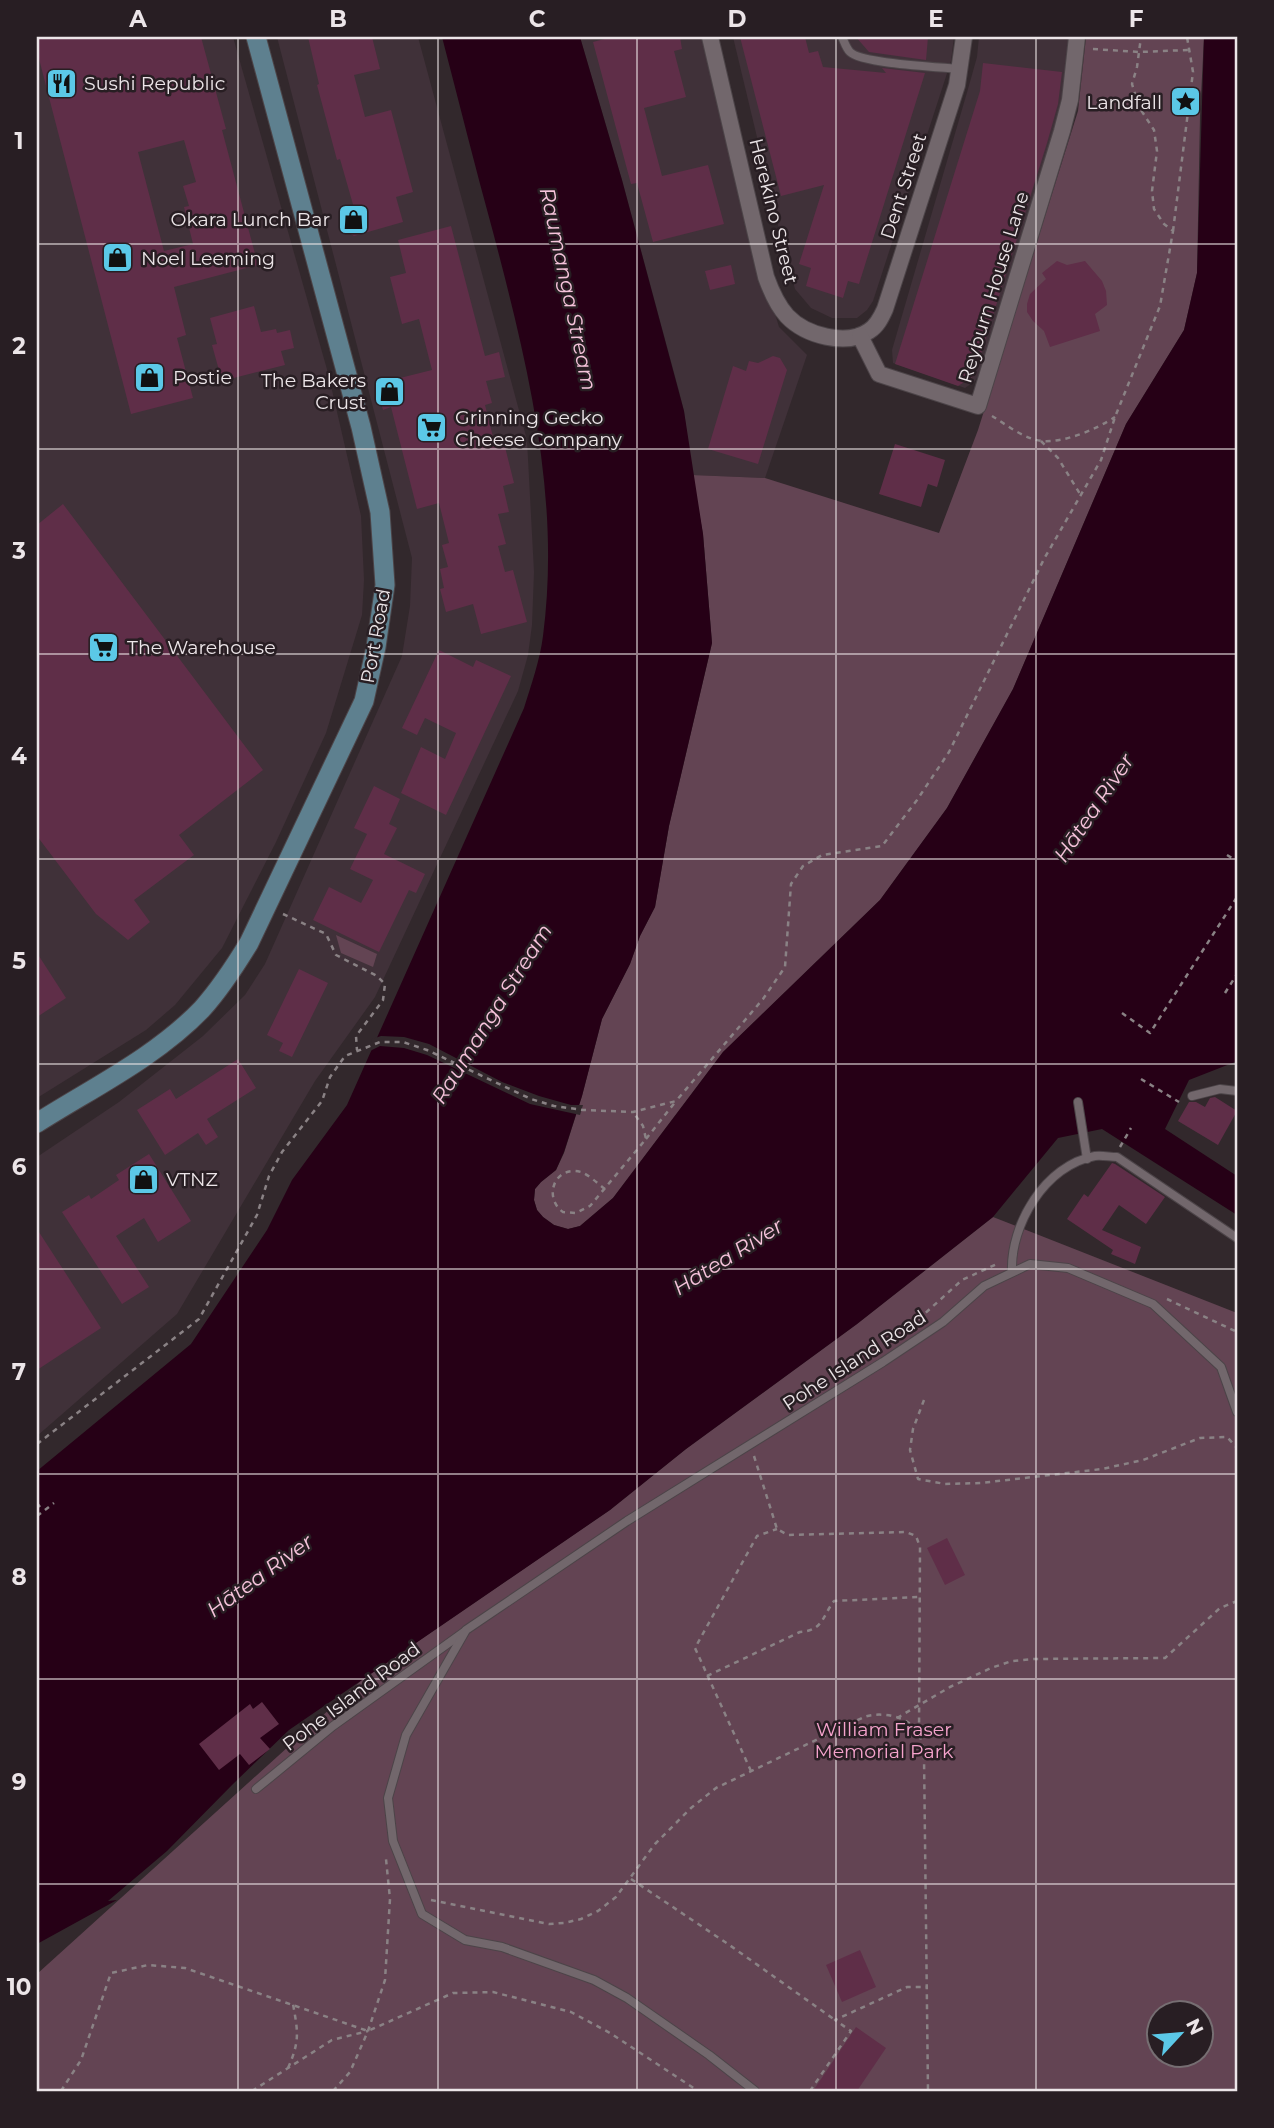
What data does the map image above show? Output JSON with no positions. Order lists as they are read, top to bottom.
{
  "streets": {
    "main road": ["Port Road"],
    "street": ["Dent Street", "Herekino Street", "Reyburn House Lane"],
    "lane": ["Pohe Island Road"]
  },
  "crossings": [
    ["Dent Street", "Herekino Street"],
    ["Dent Street", "Reyburn House Lane"],
    ["Herekino Street", "Reyburn House Lane"]
  ],
  "water": ["Raumanga Stream", "Hātea River"],
  "parks": ["William Fraser Memorial Park"],
  "places": {
    "restaurant": ["Sushi Republic"],
    "place": ["Landfall"],
    "shop": [
      "Okara Lunch Bar",
      "Noel Leeming",
      "Postie",
      "The Bakers Crust",
      "VTNZ"
    ],
    "supermarket": ["Grinning Gecko Cheese Company", "The Warehouse"]
  },
  "north": "top right",
  "grid": {
    "columns": [
      "A",
      "B",
      "C",
      "D",
      "E",
      "F"
    ],
    "rows": [
      "1",
      "2",
      "3",
      "4",
      "5",
      "6",
      "7",
      "8",
      "9",
      "10"
    ]
  }
}
